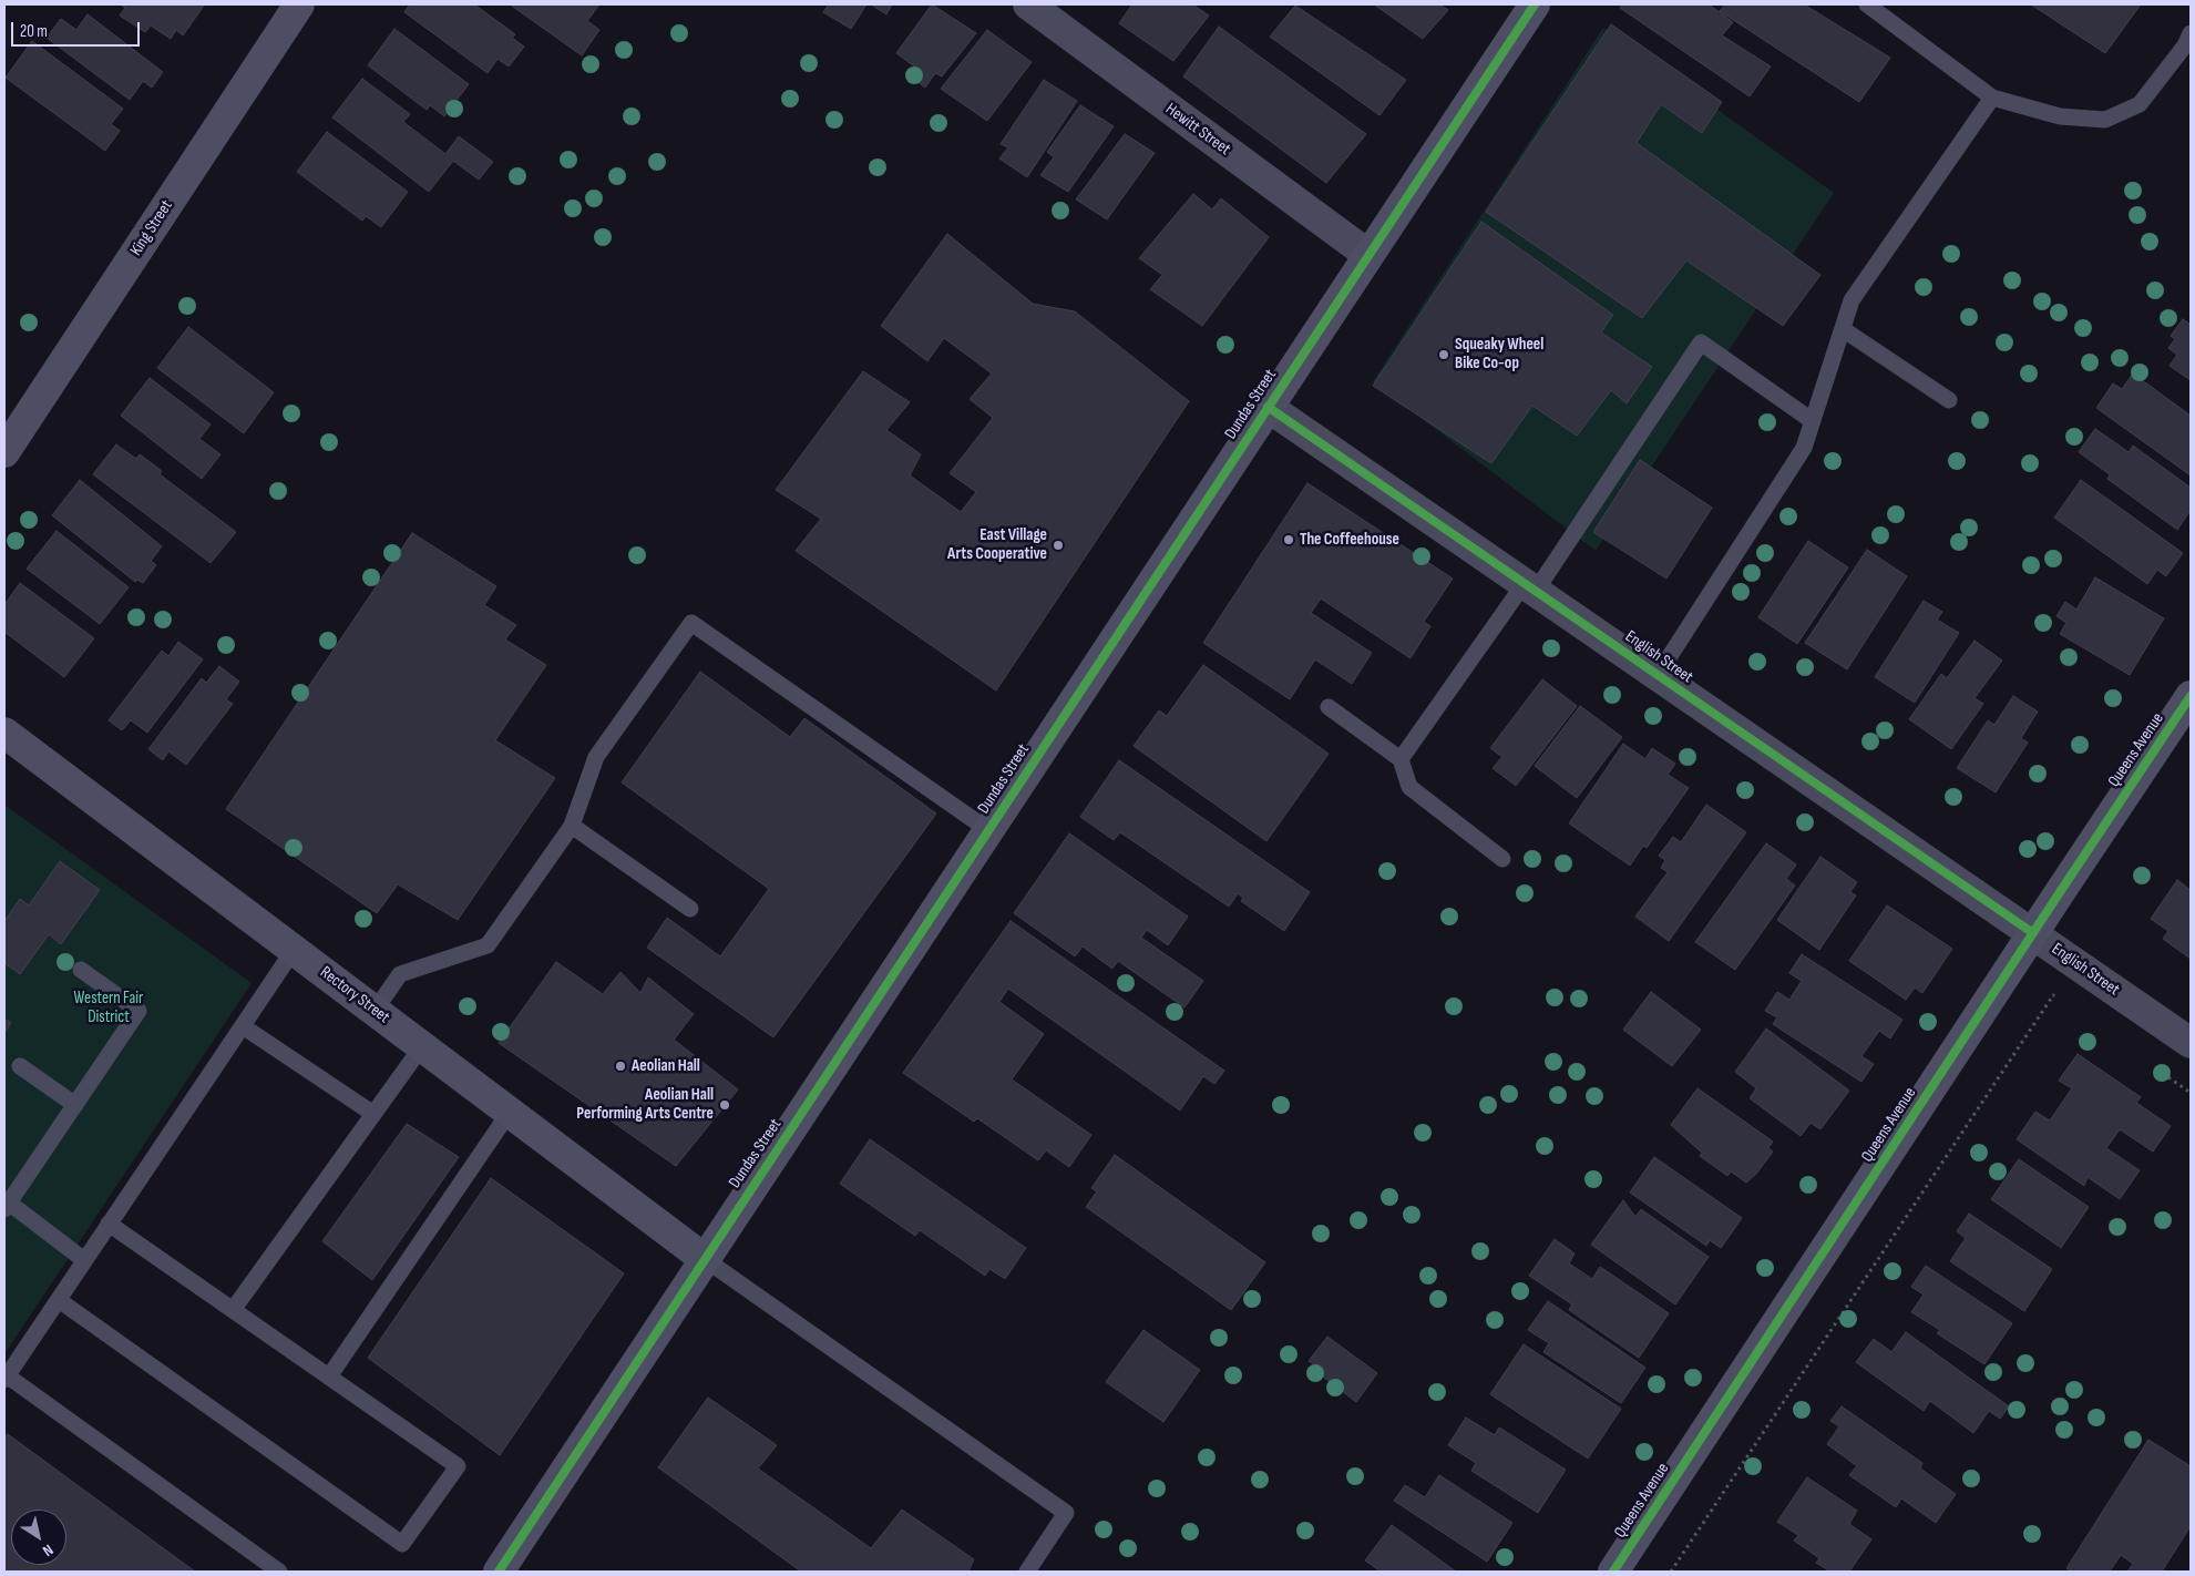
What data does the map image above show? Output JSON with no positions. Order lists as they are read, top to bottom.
{
  "streets": {
    "street": [
      "Hewitt Street",
      "King Street",
      "Dundas Street",
      "English Street",
      "Queens Avenue",
      "Rectory Street"
    ]
  },
  "crossings": [
    ["Hewitt Street", "Dundas Street"],
    ["Dundas Street", "English Street"],
    ["Dundas Street", "Rectory Street"],
    ["English Street", "Queens Avenue"]
  ],
  "parks": ["Western Fair District"],
  "places": [
    "Squeaky Wheel Bike Co-op",
    "The Coffeehouse",
    "East Village Arts Cooperative",
    "Aeolian Hall",
    "Aeolian Hall Performing Arts Centre"
  ],
  "scale_bar": "20 m",
  "north": "bottom right"
}
